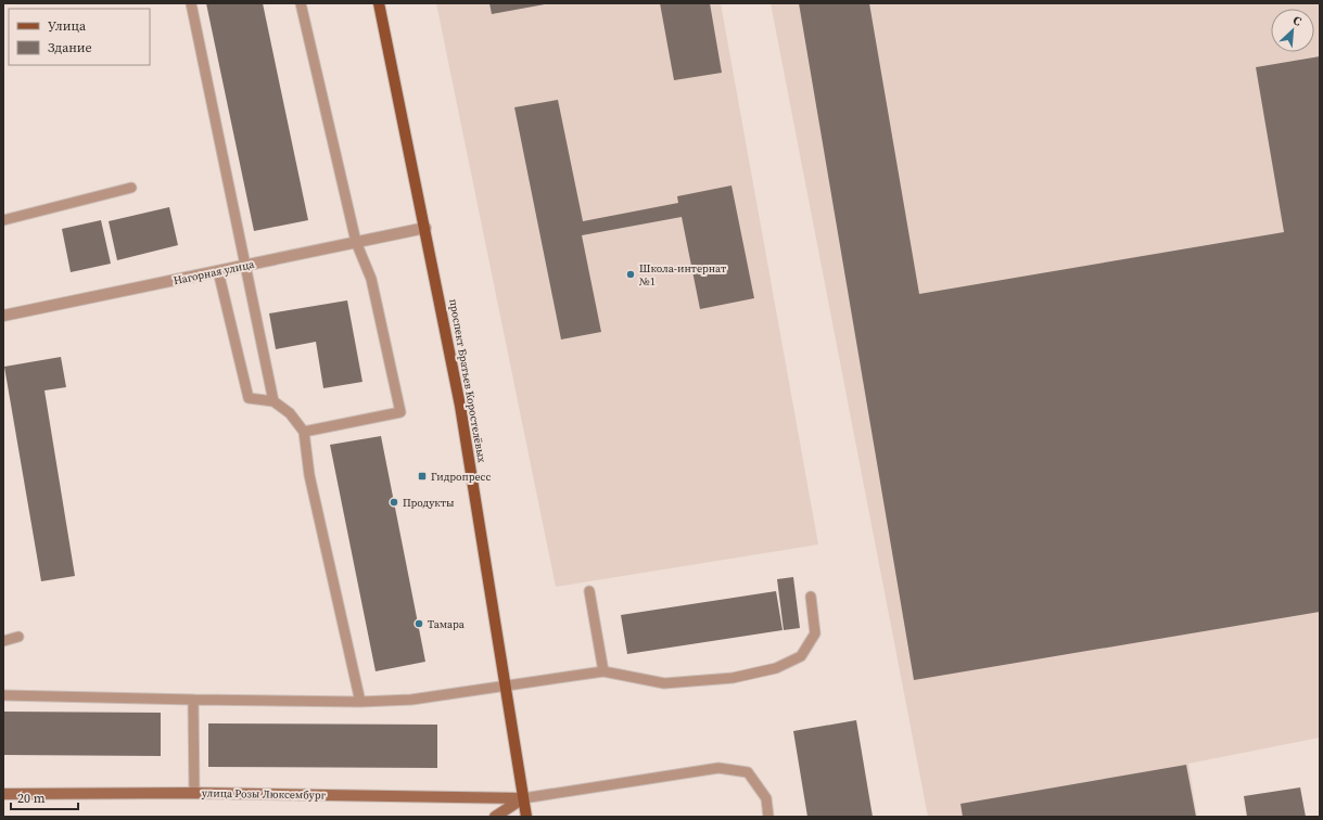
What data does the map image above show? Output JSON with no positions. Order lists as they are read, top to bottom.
{
  "streets": {
    "main road": ["проспект Братьев Коростелёвых"],
    "street": ["Нагорная улица", "улица Розы Люксембург"]
  },
  "crossings": [
    ["Нагорная улица", "проспект Братьев Коростелёвых"],
    ["проспект Братьев Коростелёвых", "улица Розы Люксембург"]
  ],
  "places": {
    "other": ["Школа-интернат №1", "Продукты", "Тамара"],
    "transit": ["Гидропресс"]
  },
  "legend": ["Улица", "Здание"],
  "scale_bar": "20 m",
  "north": "top right"
}
